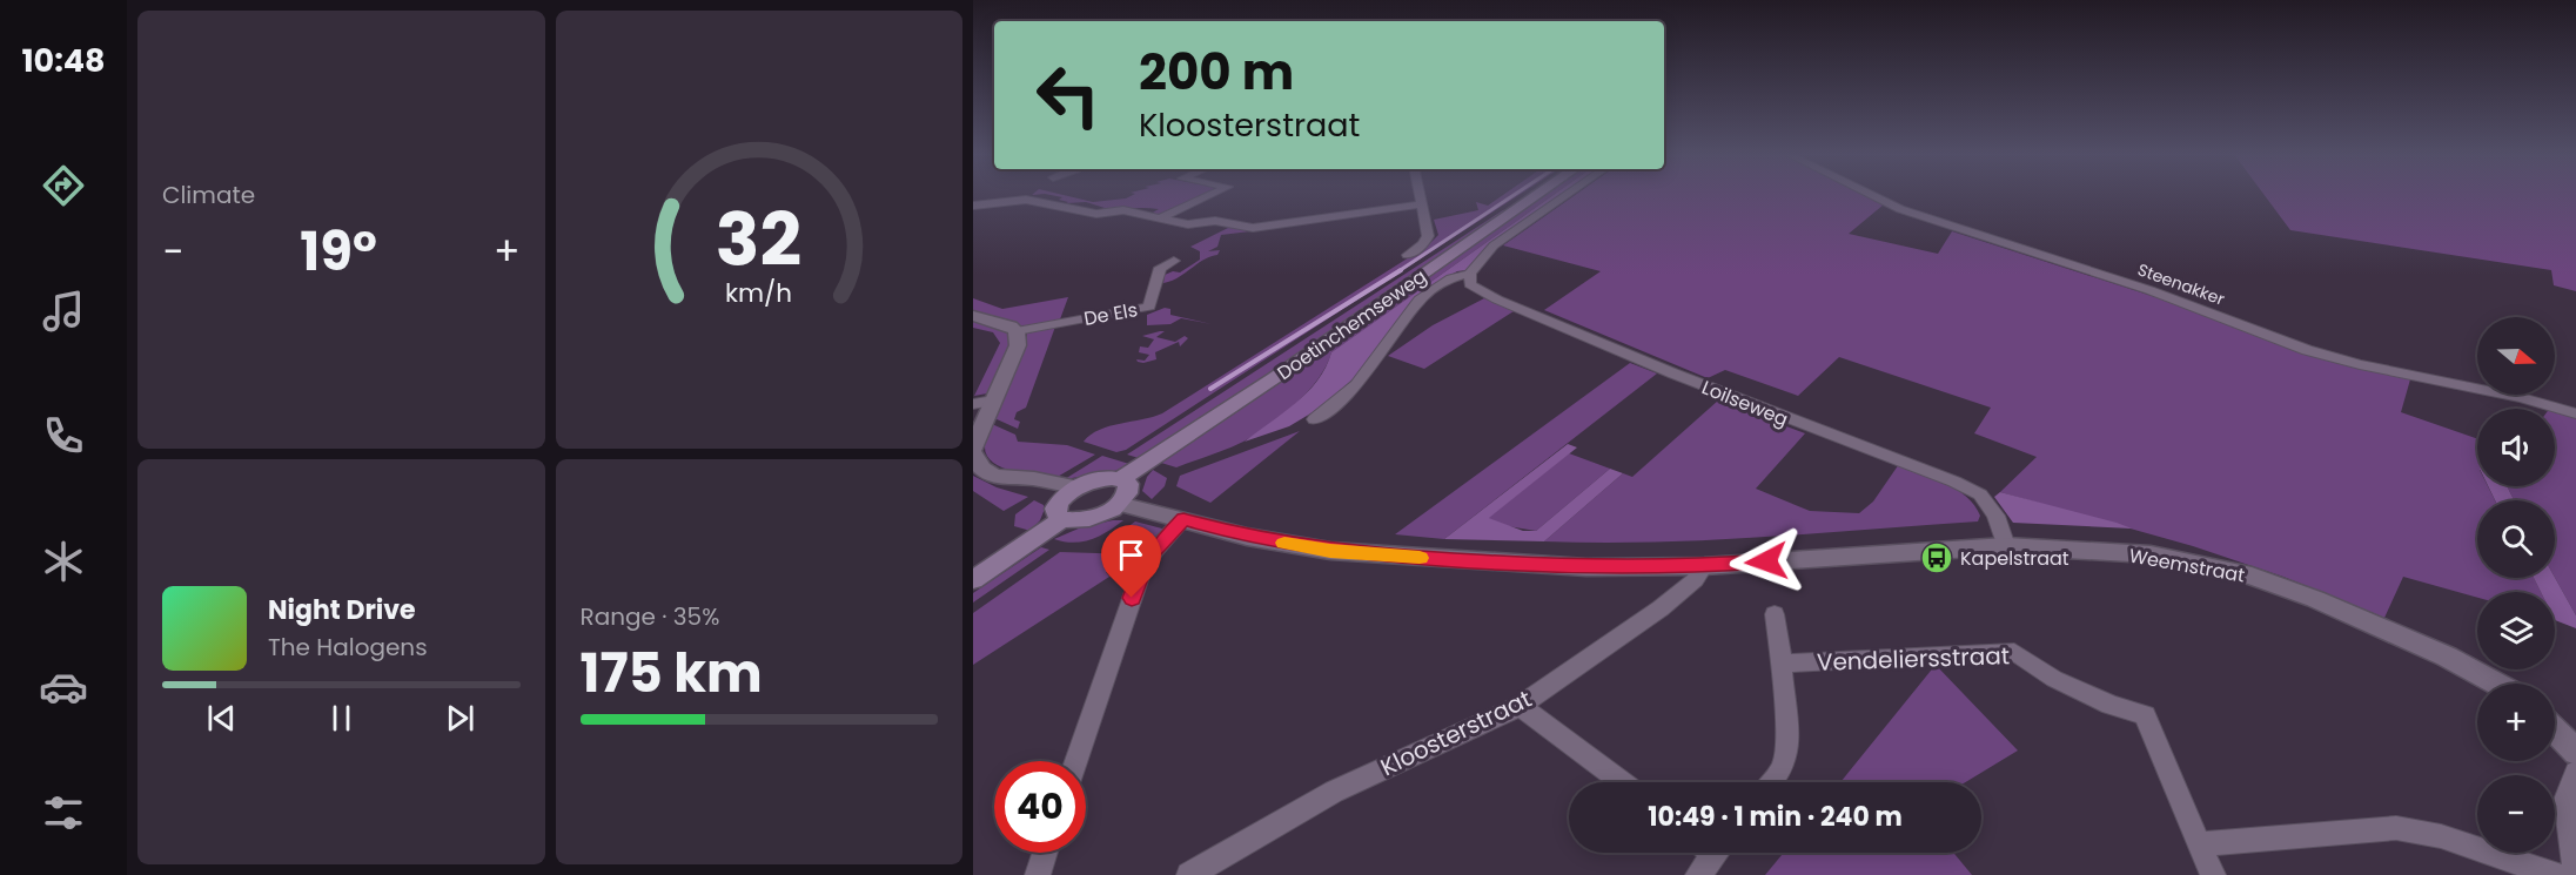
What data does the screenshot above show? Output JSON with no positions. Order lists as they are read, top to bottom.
{
  "streets": {
    "main road": ["Doetinchemseweg"],
    "street": [
      "Steenakker",
      "De Els",
      "Loilseweg",
      "Weemstraat",
      "Vendeliersstraat",
      "Kloosterstraat"
    ]
  },
  "crossings": [
    ["Loilseweg", "Weemstraat"],
    ["Weemstraat", "Kloosterstraat"]
  ],
  "places": {
    "bus stop": ["Kapelstraat"]
  },
  "north": "right",
  "page": {
    "tabs": "10:48",
    "tile": [
      "Climate",
      ["Range · 35%", "175 km"]
    ],
    "turn": ["200 m", "Kloosterstraat"],
    "heat": ["−", "19°", "+"],
    "map_buttons": ["+", "−"],
    "song": ["Night Drive", "The Halogens"],
    "limit": "40",
    "trip": "10:49 · 1 min · 240 m",
    "gauge": ["32", "km/h"]
  }
}
